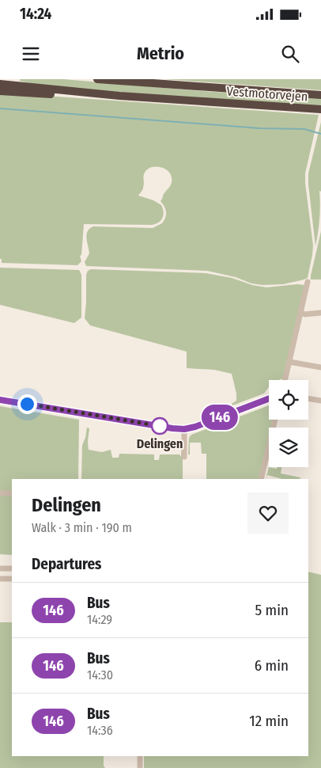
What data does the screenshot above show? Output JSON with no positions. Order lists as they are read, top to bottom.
{
  "streets": {
    "highway": ["Vestmotorvejen"]
  },
  "places": ["Delingen"],
  "lines": ["bus line 146"],
  "page": {
    "status": "14:24",
    "header": "Metrio",
    "on_map": "146",
    "heading": [
      ["Delingen", "Walk · 3 min · 190 m"],
      "Departures"
    ],
    "list": [
      {
        "mark": "146",
        "name": "Bus",
        "note": "14:29",
        "value": "5 min"
      },
      {
        "mark": "146",
        "name": "Bus",
        "note": "14:30",
        "value": "6 min"
      },
      {
        "mark": "146",
        "name": "Bus",
        "note": "14:36",
        "value": "12 min"
      }
    ]
  }
}
